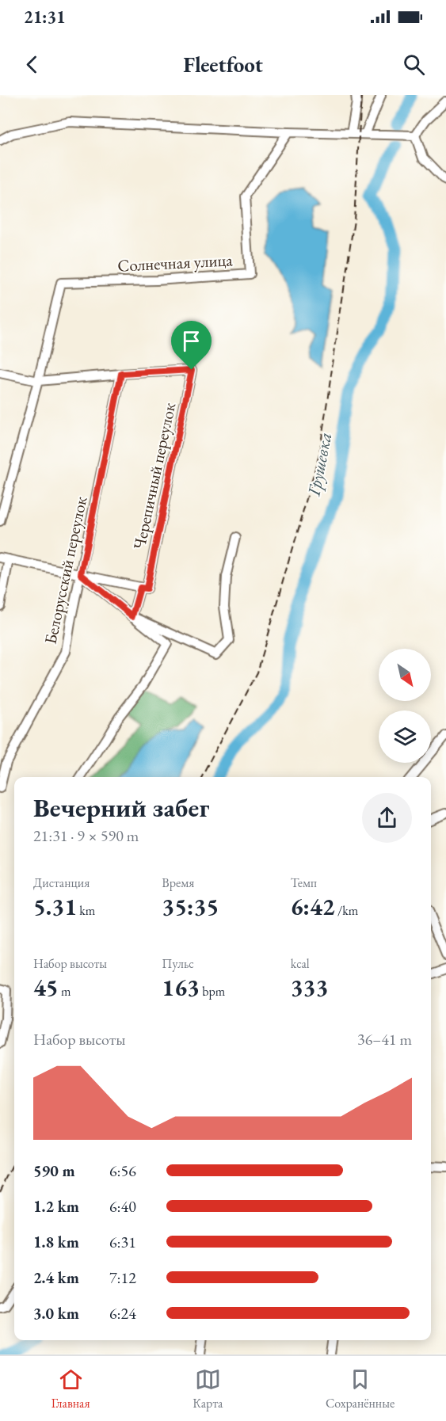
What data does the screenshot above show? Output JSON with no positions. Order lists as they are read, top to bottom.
{
  "streets": {
    "street": ["Солнечная улица", "Черепичный переулок", "Белорусский переулок"]
  },
  "crossings": [
    ["Черепичный переулок", "Белорусский переулок"]
  ],
  "water": ["Грушевка"],
  "north": "bottom right",
  "page": {
    "status": "21:31",
    "header": "Fleetfoot",
    "heading": ["Вечерний забег", "21:31 · 9 × 590 m"],
    "stats": [
      ["Дистанция", "5.31 km"],
      ["Время", "35:35"],
      ["Темп", "6:42 /km"],
      ["Набор высоты", "45 m"],
      ["Пульс", "163 bpm"],
      ["kcal", "333"]
    ],
    "chart": ["Набор высоты", "36–41 m"],
    "list": [
      {
        "name": "590 m",
        "note": "6:56"
      },
      {
        "name": "1.2 km",
        "note": "6:40"
      },
      {
        "name": "1.8 km",
        "note": "6:31"
      },
      {
        "name": "2.4 km",
        "note": "7:12"
      },
      {
        "name": "3.0 km",
        "note": "6:24"
      }
    ],
    "tabs": ["Главная", "Карта", "Сохранённые"]
  }
}
